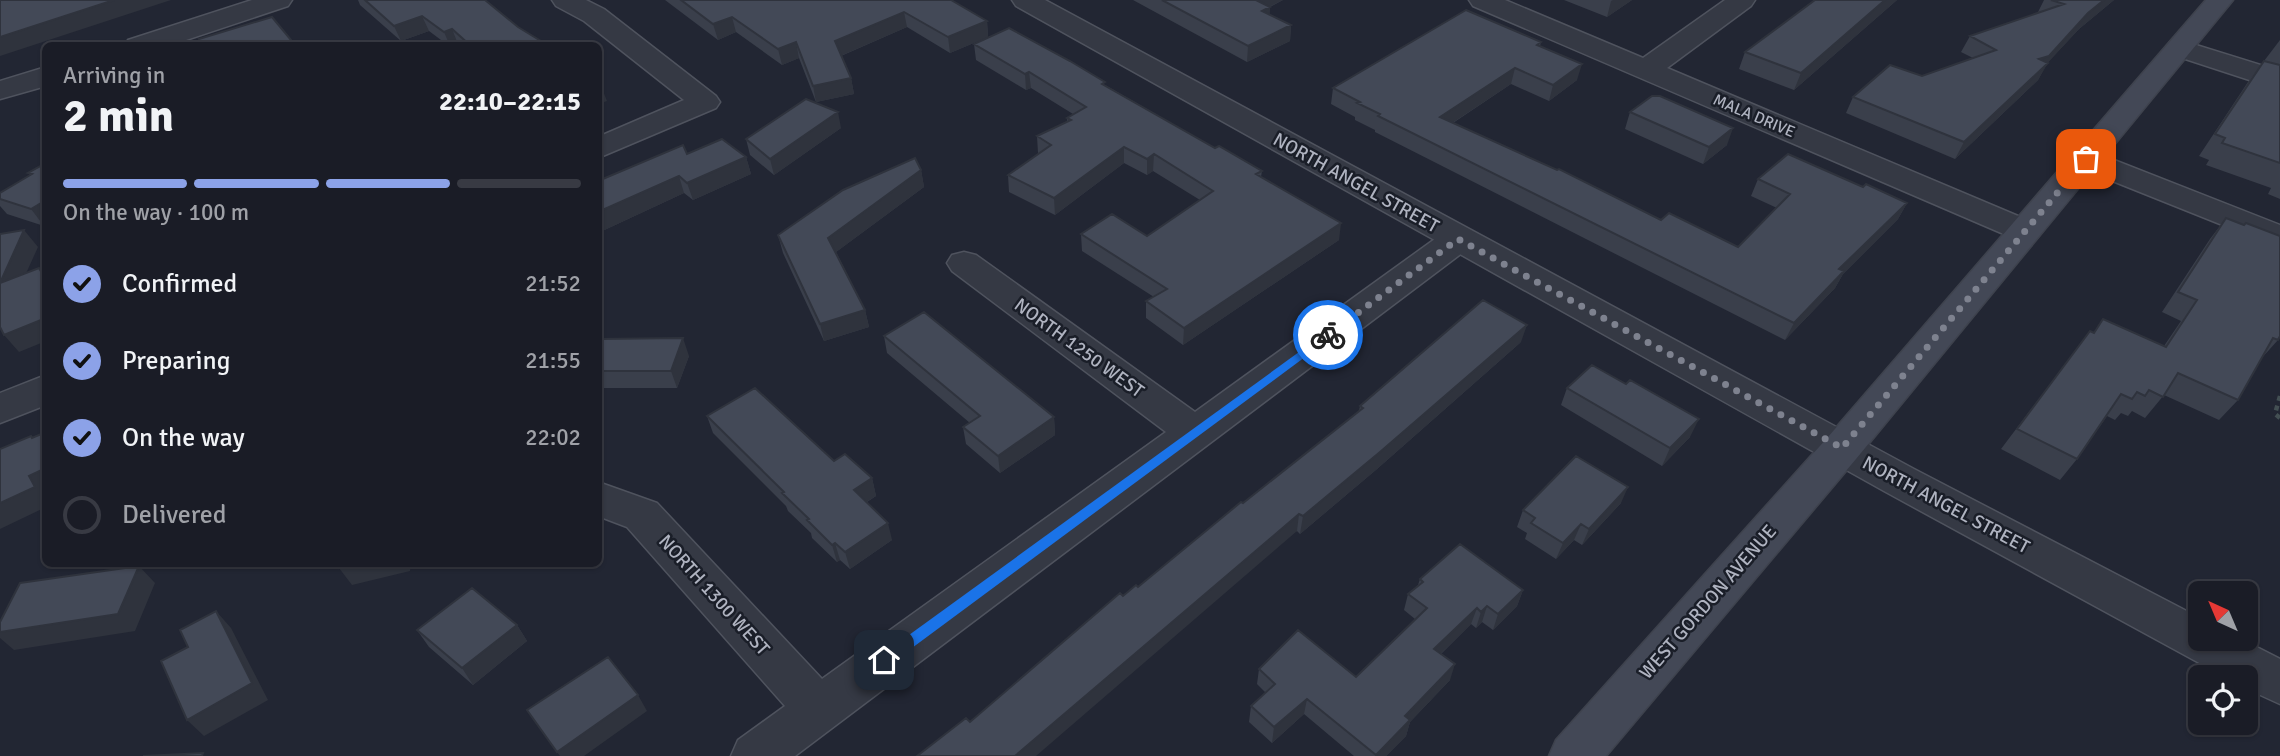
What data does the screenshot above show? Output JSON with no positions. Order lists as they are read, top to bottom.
{
  "streets": {
    "main road": ["WEST GORDON AVENUE"],
    "street": [
      "MALA DRIVE",
      "NORTH ANGEL STREET",
      "NORTH 1250 WEST",
      "NORTH 1300 WEST"
    ]
  },
  "crossings": [
    ["MALA DRIVE", "WEST GORDON AVENUE"],
    ["NORTH ANGEL STREET", "WEST GORDON AVENUE"]
  ],
  "north": "top left",
  "page": {
    "heading": ["2 min", "Arriving in", "22:10–22:15"],
    "bar": "On the way · 100 m",
    "list": [
      ["Confirmed", "21:52"],
      ["Preparing", "21:55"],
      ["On the way", "22:02"],
      "Delivered"
    ]
  }
}
